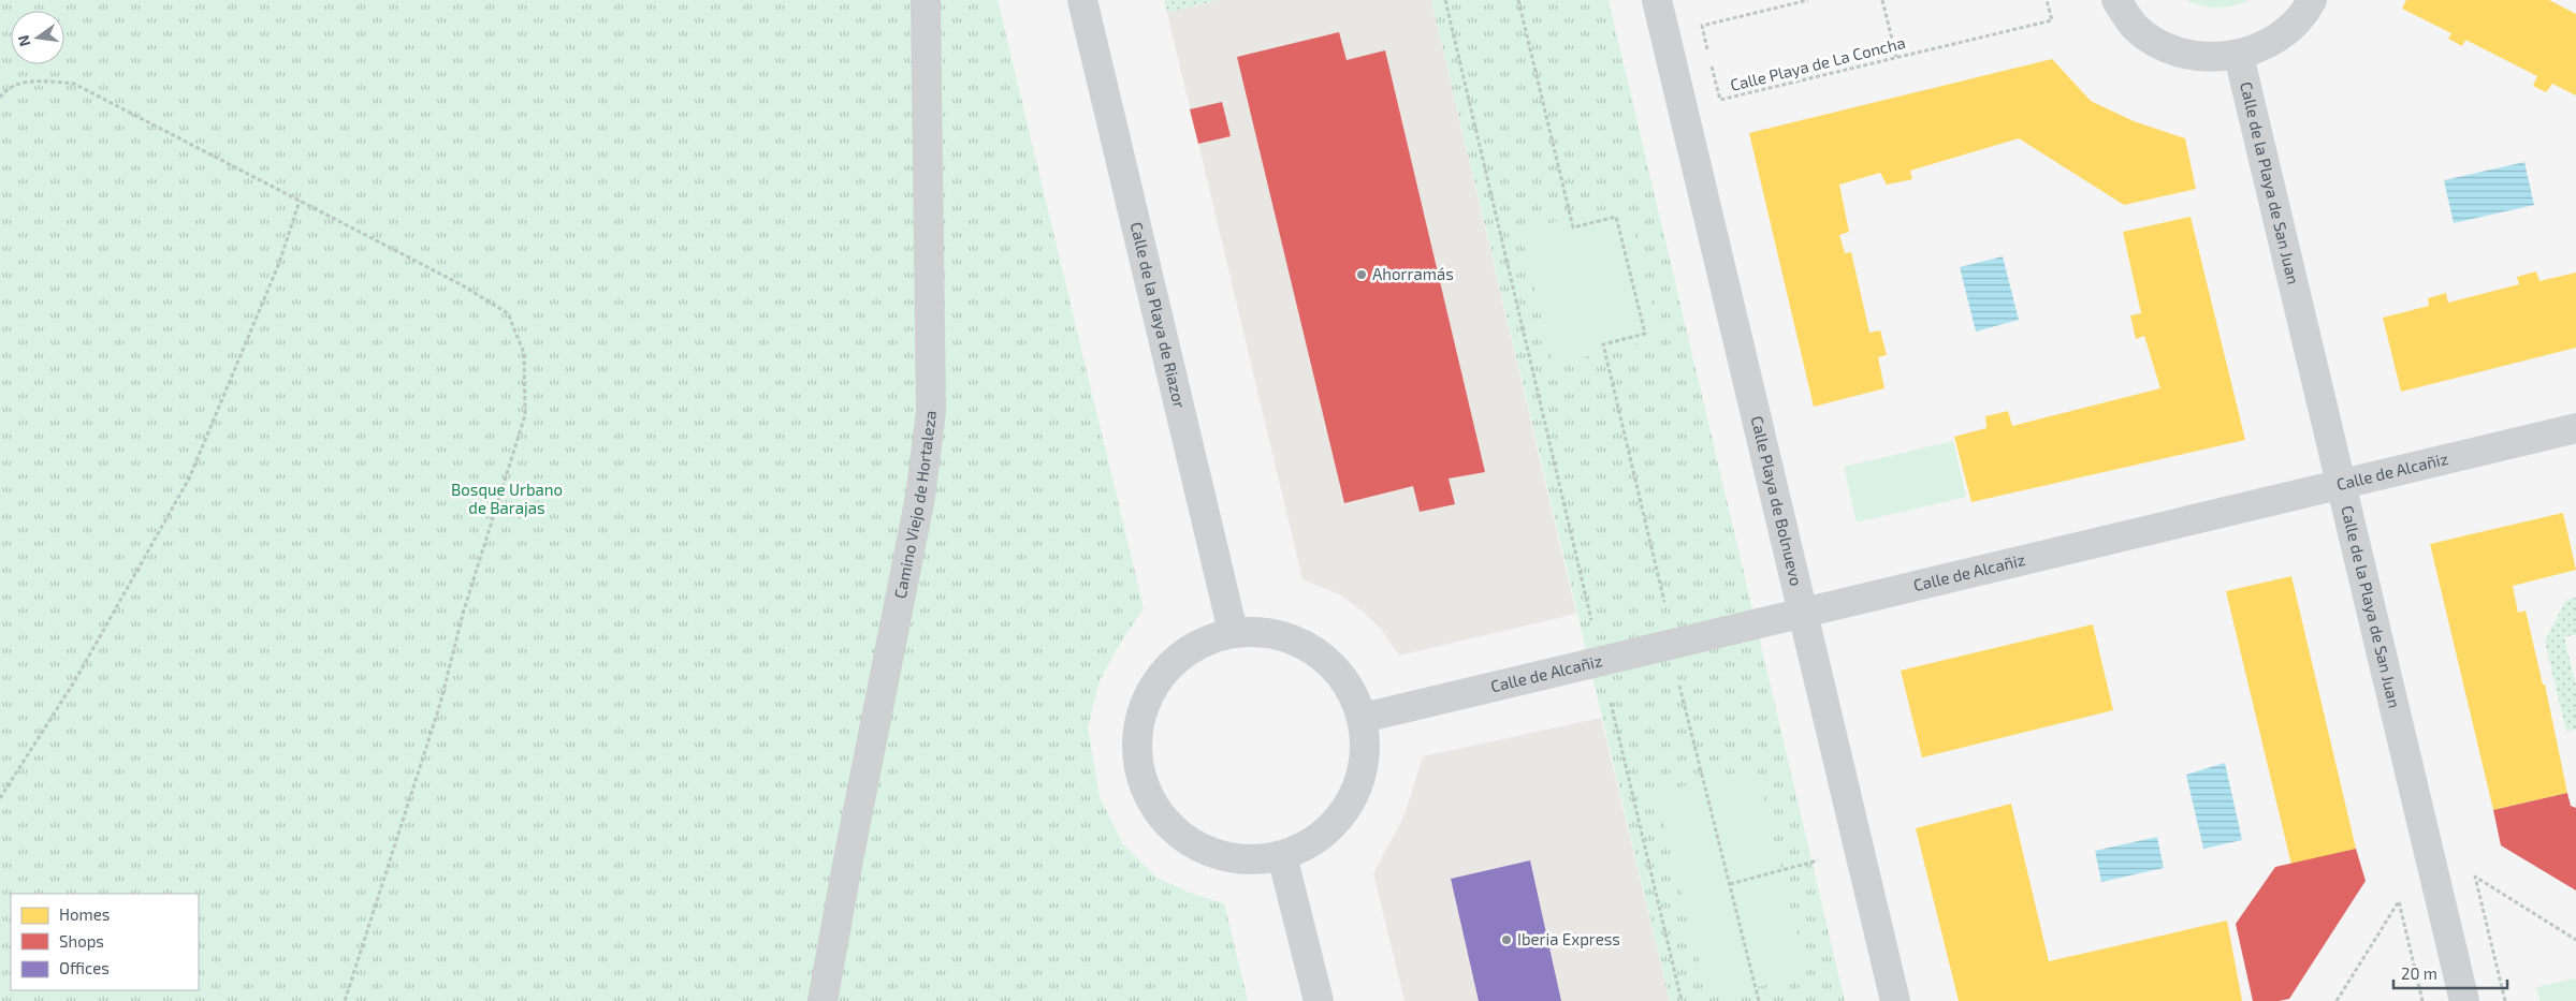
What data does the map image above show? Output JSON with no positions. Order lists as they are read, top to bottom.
{
  "streets": {
    "street": [
      "Calle de la Playa de San Juan",
      "Calle de la Playa de Riazor",
      "Calle de Alcañiz",
      "Calle Playa de Bolnuevo",
      "Camino Viejo de Hortaleza"
    ],
    "path": ["Calle Playa de La Concha"]
  },
  "crossings": [
    ["Calle de la Playa de San Juan", "Calle de Alcañiz"],
    ["Calle de Alcañiz", "Calle Playa de Bolnuevo"]
  ],
  "parks": ["Bosque Urbano de Barajas"],
  "places": ["Ahorramás", "Iberia Express"],
  "legend": ["Homes", "Shops", "Offices"],
  "scale_bar": "20 m",
  "north": "left"
}
